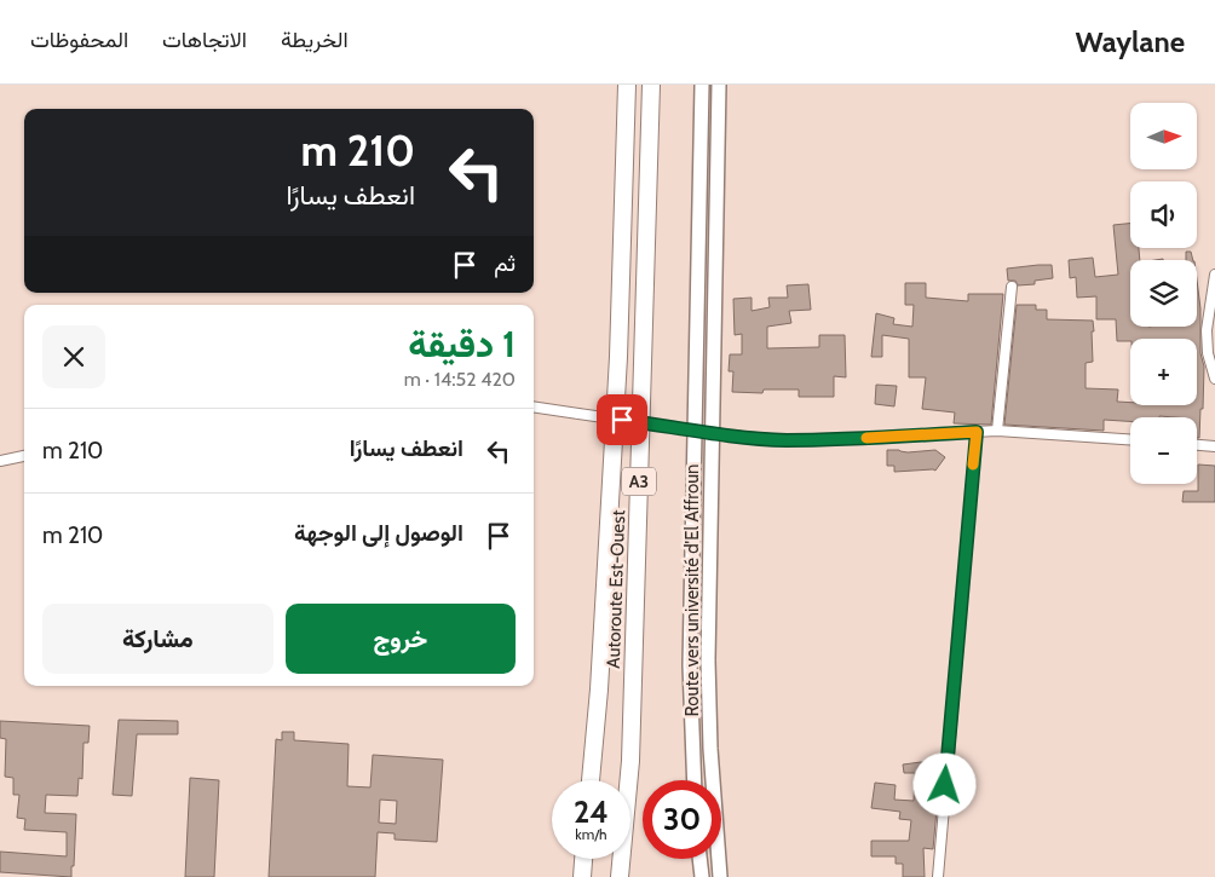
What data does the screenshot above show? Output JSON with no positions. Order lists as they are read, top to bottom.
{
  "streets": {
    "highway": ["A3", "Autoroute Est-Ouest"],
    "main road": ["Route vers université d'El Affroun"]
  },
  "north": "right",
  "page": {
    "header": "Waylane",
    "nav": ["الخريطة", "الاتجاهات", "المحفوظات"],
    "map_buttons": ["+", "−"],
    "turn": ["210 m", "انعطف يسارًا"],
    "then": "ثم",
    "heading": ["1 دقيقة", "420 m · 14:52"],
    "list": [
      {
        "name": "انعطف يسارًا",
        "value": "210 m"
      },
      {
        "name": "الوصول إلى الوجهة",
        "value": "210 m"
      }
    ],
    "buttons": ["خروج", "مشاركة"],
    "speed": "24 km/h",
    "limit": "30"
  }
}
